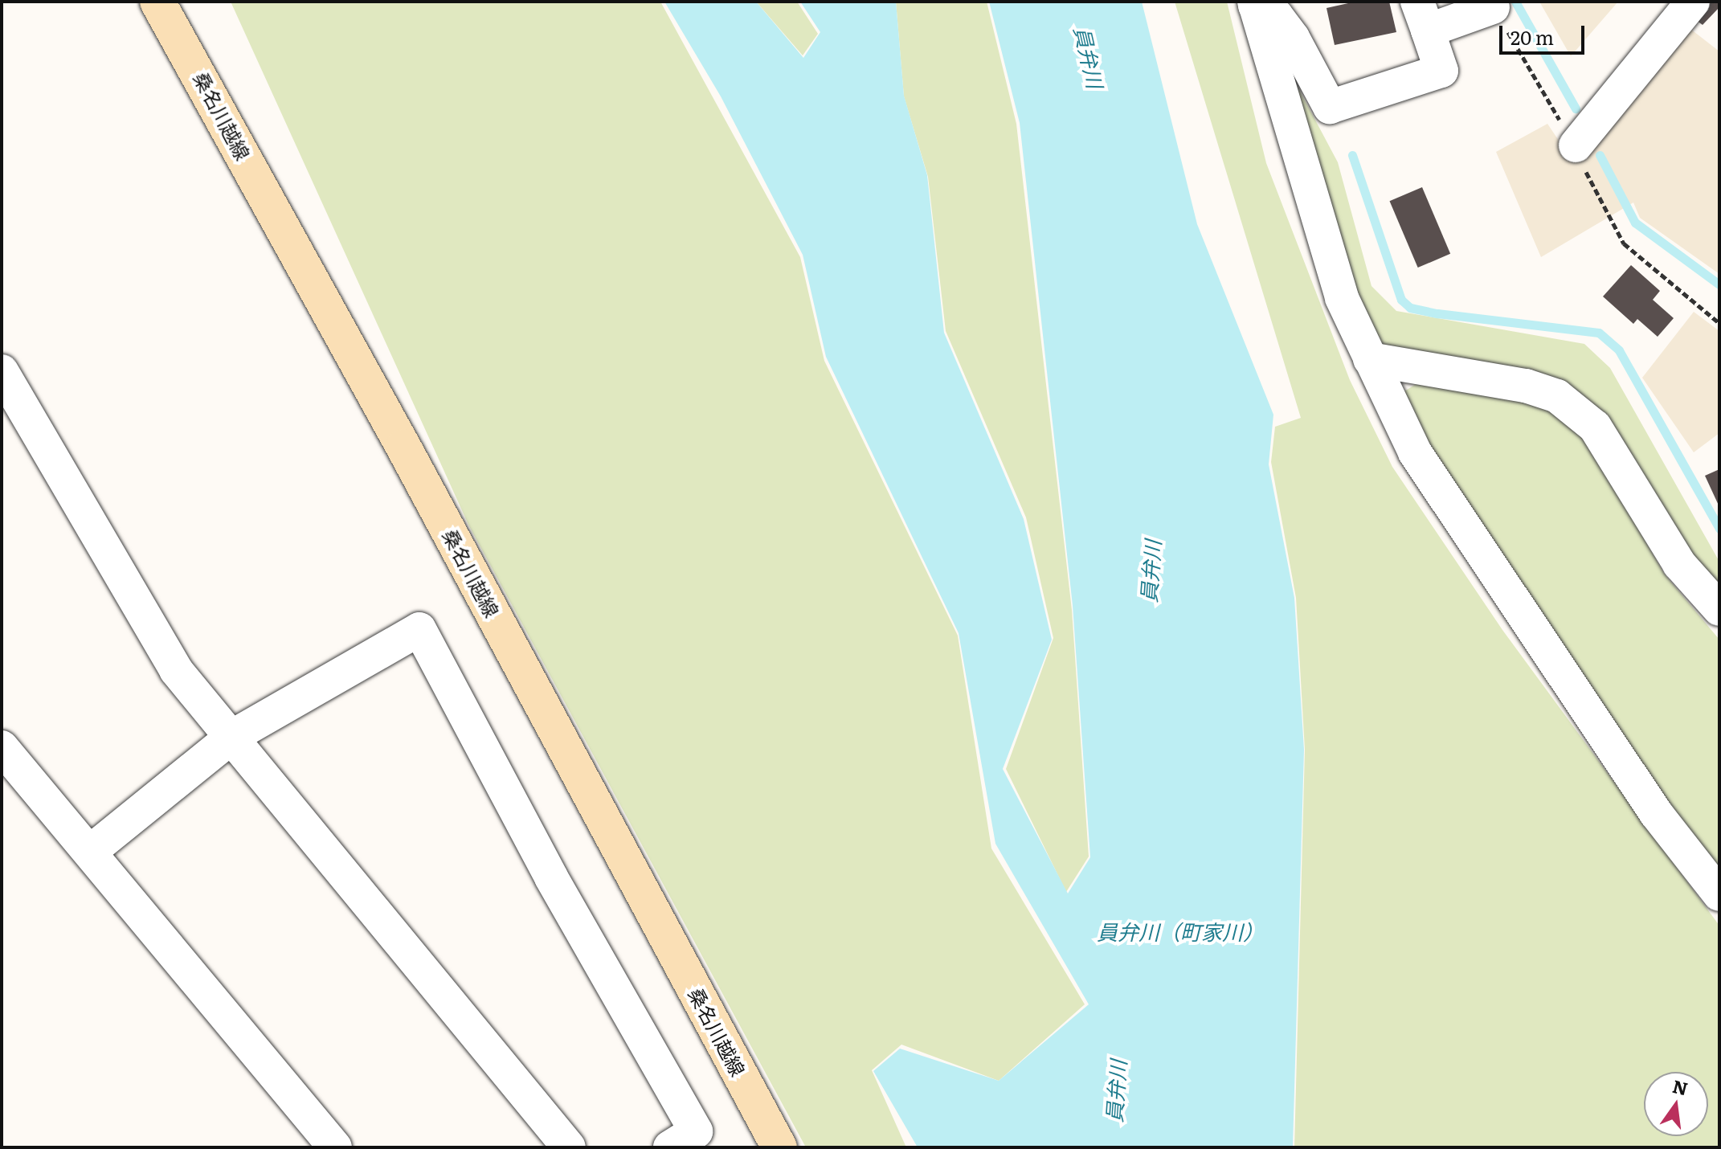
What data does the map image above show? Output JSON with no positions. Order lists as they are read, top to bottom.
{
  "streets": {
    "main road": ["桑名川越線"]
  },
  "water": ["員弁川", "員弁川（町家川）"],
  "scale_bar": "20 m",
  "north": "top"
}
